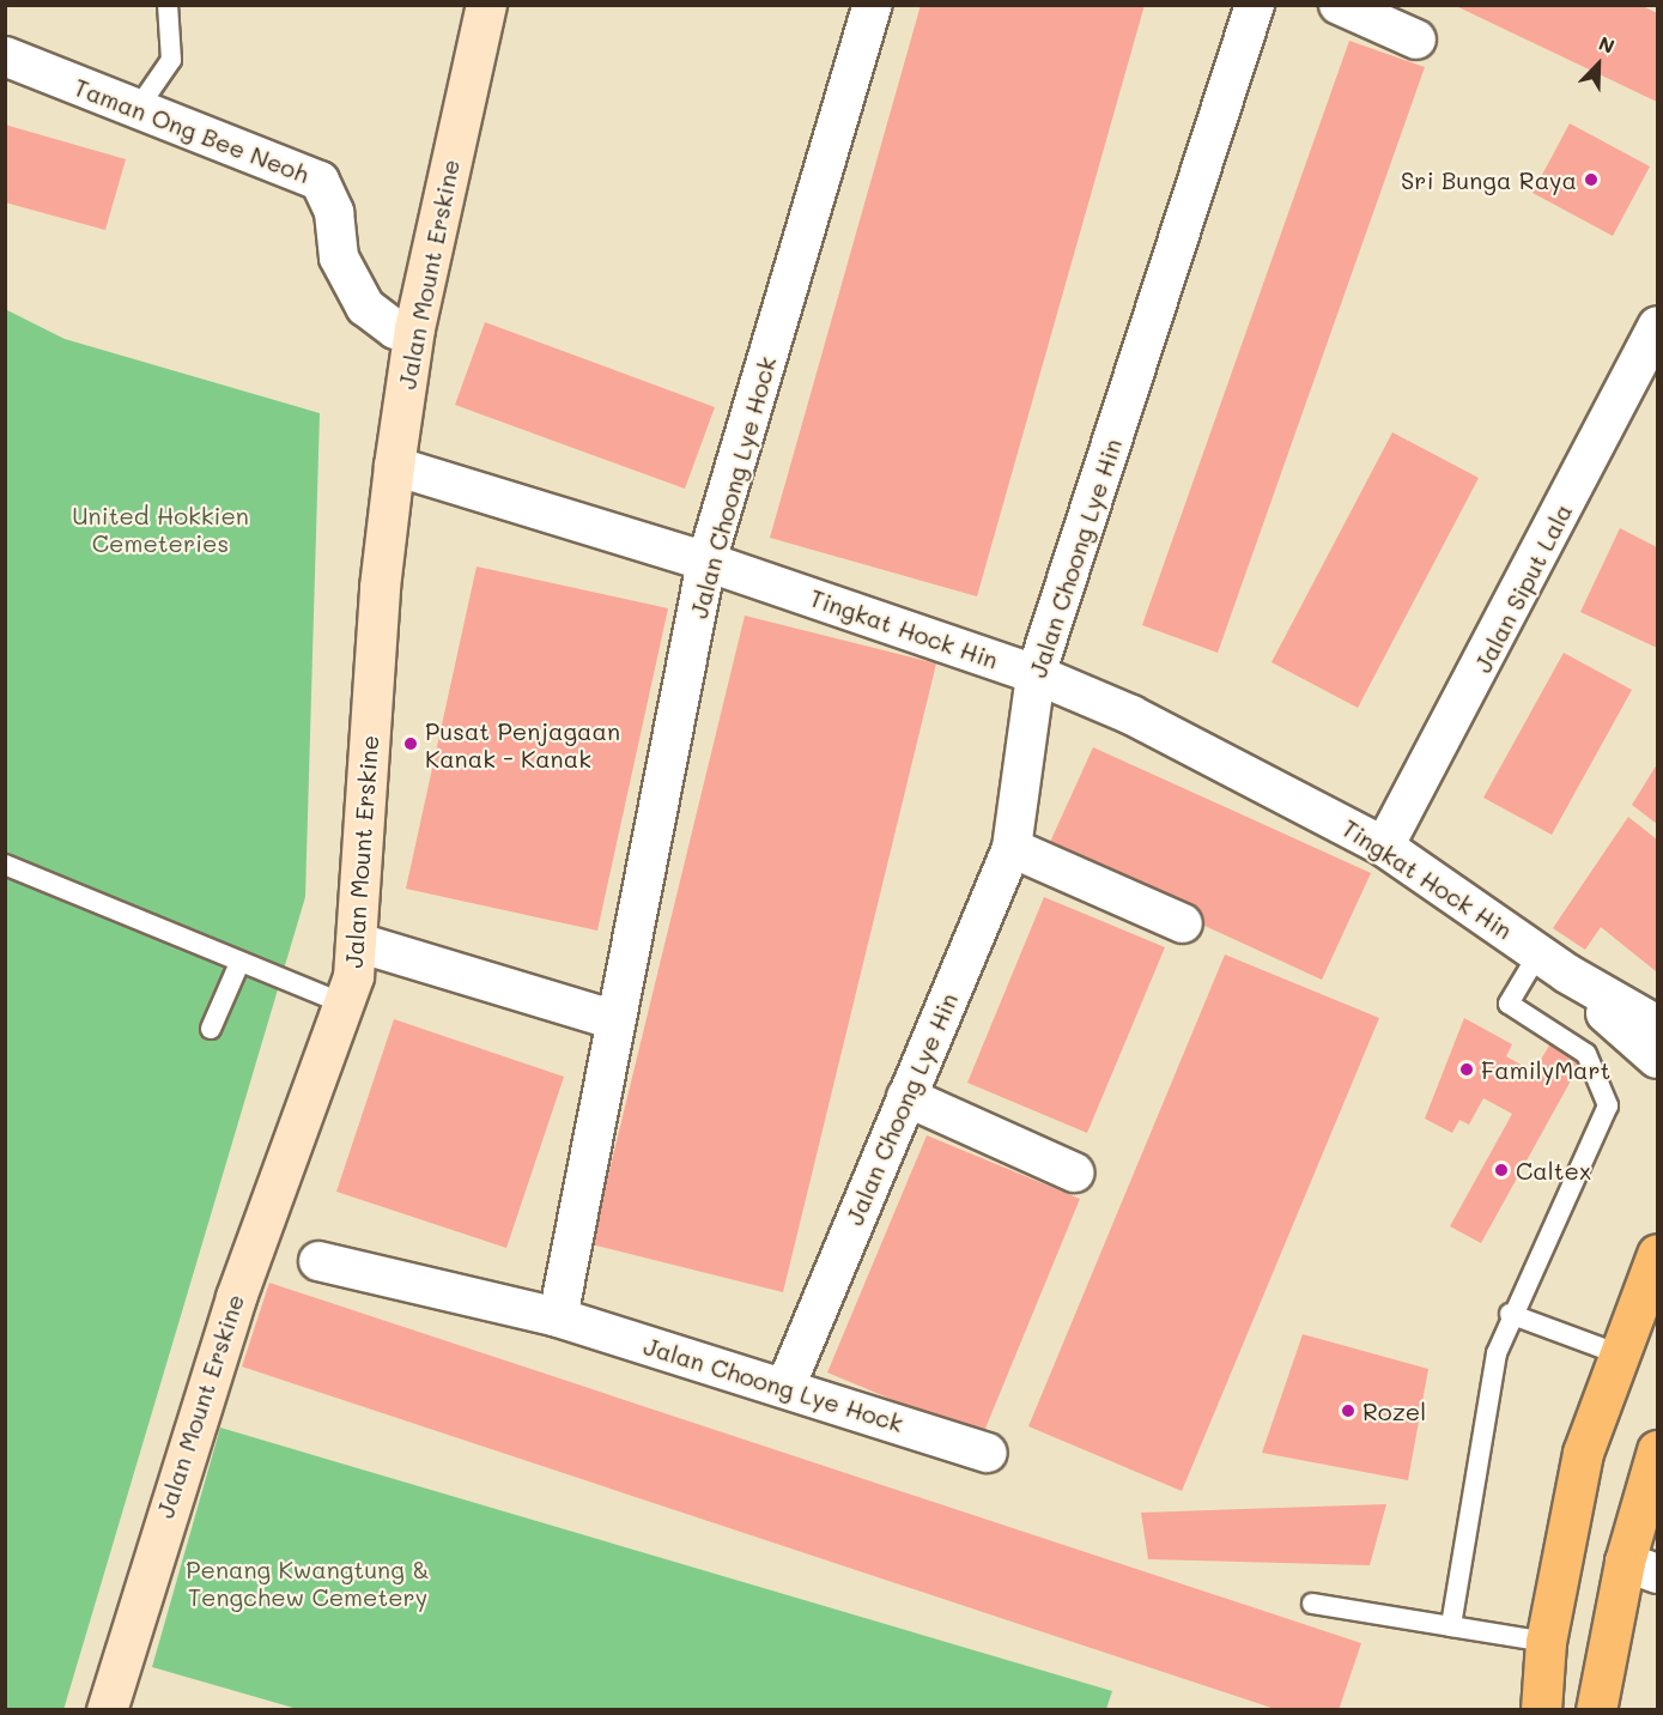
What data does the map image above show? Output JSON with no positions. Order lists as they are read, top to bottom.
{
  "streets": {
    "main road": ["Jalan Mount Erskine"],
    "street": [
      "Taman Ong Bee Neoh",
      "Jalan Choong Lye Hock",
      "Jalan Choong Lye Hin",
      "Jalan Siput Lala",
      "Tingkat Hock Hin"
    ]
  },
  "crossings": [
    ["Taman Ong Bee Neoh", "Jalan Mount Erskine"],
    ["Jalan Mount Erskine", "Tingkat Hock Hin"],
    ["Jalan Choong Lye Hock", "Jalan Choong Lye Hin"],
    ["Jalan Choong Lye Hock", "Tingkat Hock Hin"],
    ["Jalan Choong Lye Hin", "Tingkat Hock Hin"],
    ["Jalan Siput Lala", "Tingkat Hock Hin"]
  ],
  "parks": ["United Hokkien Cemeteries", "Penang Kwangtung & Tengchew Cemetery"],
  "places": [
    "Sri Bunga Raya",
    "Pusat Penjagaan Kanak - Kanak",
    "FamilyMart",
    "Caltex",
    "Rozel"
  ],
  "north": "top right"
}
